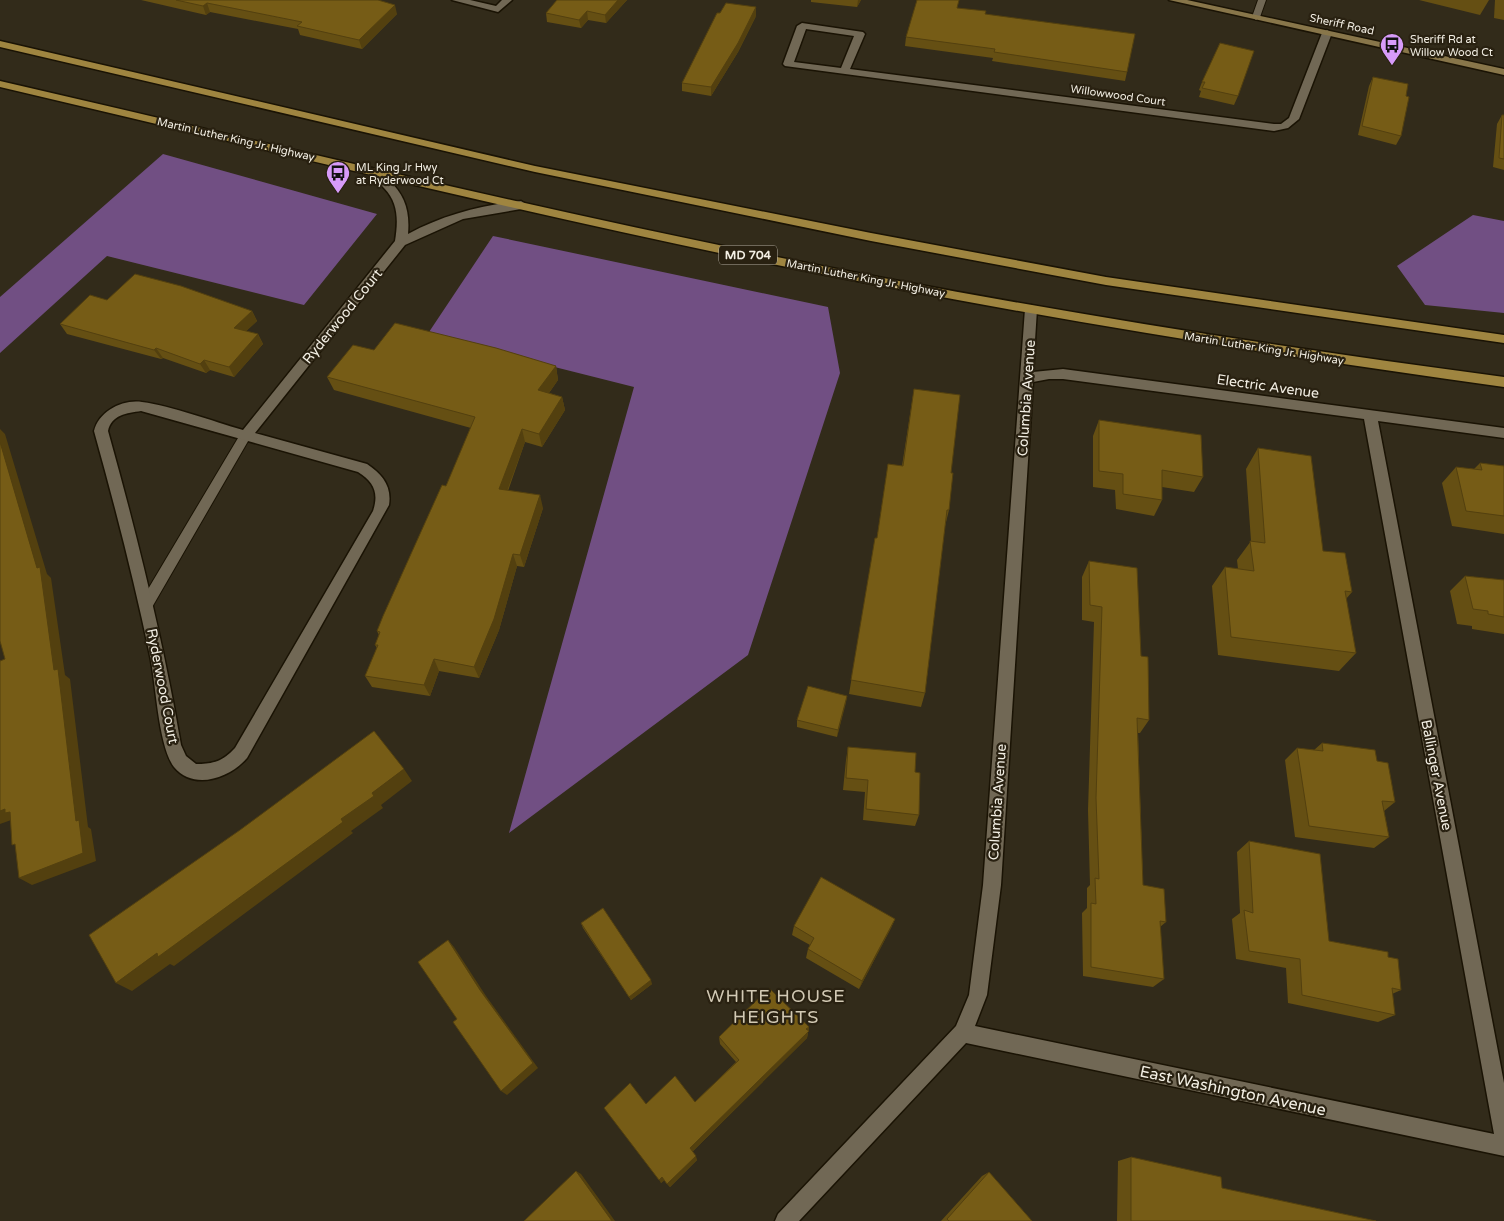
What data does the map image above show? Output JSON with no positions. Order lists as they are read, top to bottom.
{
  "streets": {
    "main road": ["Sheriff Road", "Martin Luther King Jr. Highway", "MD 704"],
    "street": [
      "Willowwood Court",
      "Ryderwood Court",
      "Electric Avenue",
      "Columbia Avenue",
      "Ballinger Avenue",
      "East Washington Avenue"
    ]
  },
  "crossings": [
    ["Sheriff Road", "Willowwood Court"],
    ["Martin Luther King Jr. Highway", "Ryderwood Court"],
    ["Martin Luther King Jr. Highway", "Columbia Avenue"],
    ["Electric Avenue", "Columbia Avenue"],
    ["Electric Avenue", "Ballinger Avenue"],
    ["Columbia Avenue", "East Washington Avenue"]
  ],
  "districts": ["WHITE HOUSE HEIGHTS"],
  "places": {
    "bus stop": ["Sheriff Rd at Willow Wood Ct", "ML King Jr Hwy at Ryderwood Ct"]
  }
}
